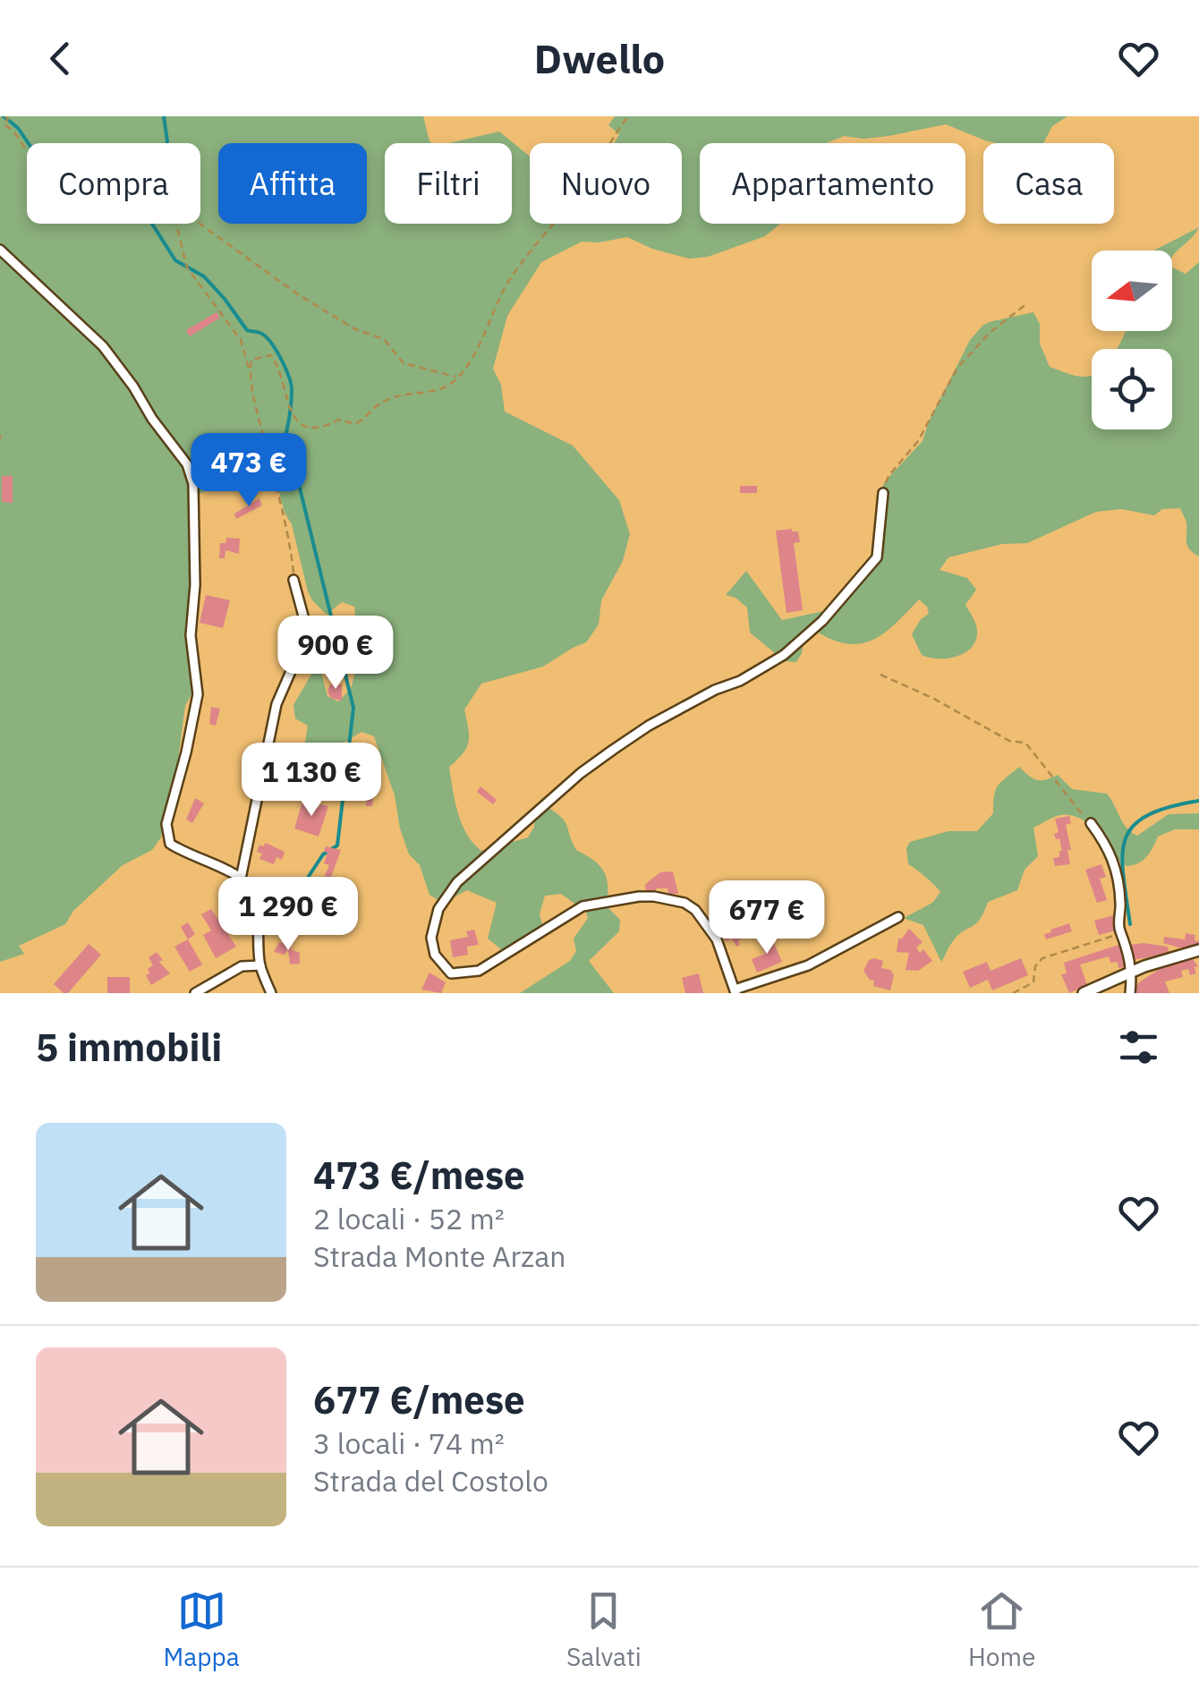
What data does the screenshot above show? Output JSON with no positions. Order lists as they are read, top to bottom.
{
  "north": "left",
  "page": {
    "header": "Dwello",
    "chip": [
      "Compra",
      "Affitta",
      "Filtri",
      "Nuovo",
      "Appartamento",
      "Casa"
    ],
    "price": [
      "473 €",
      "900 €",
      "1 130 €",
      "1 290 €",
      "677 €"
    ],
    "heading": "5 immobili",
    "list": [
      {
        "name": "473 €/mese",
        "note": "2 locali · 52 m² · Strada Monte Arzan"
      },
      {
        "name": "677 €/mese",
        "note": "3 locali · 74 m² · Strada del Costolo"
      }
    ],
    "tabs": ["Mappa", "Salvati", "Home"]
  }
}
